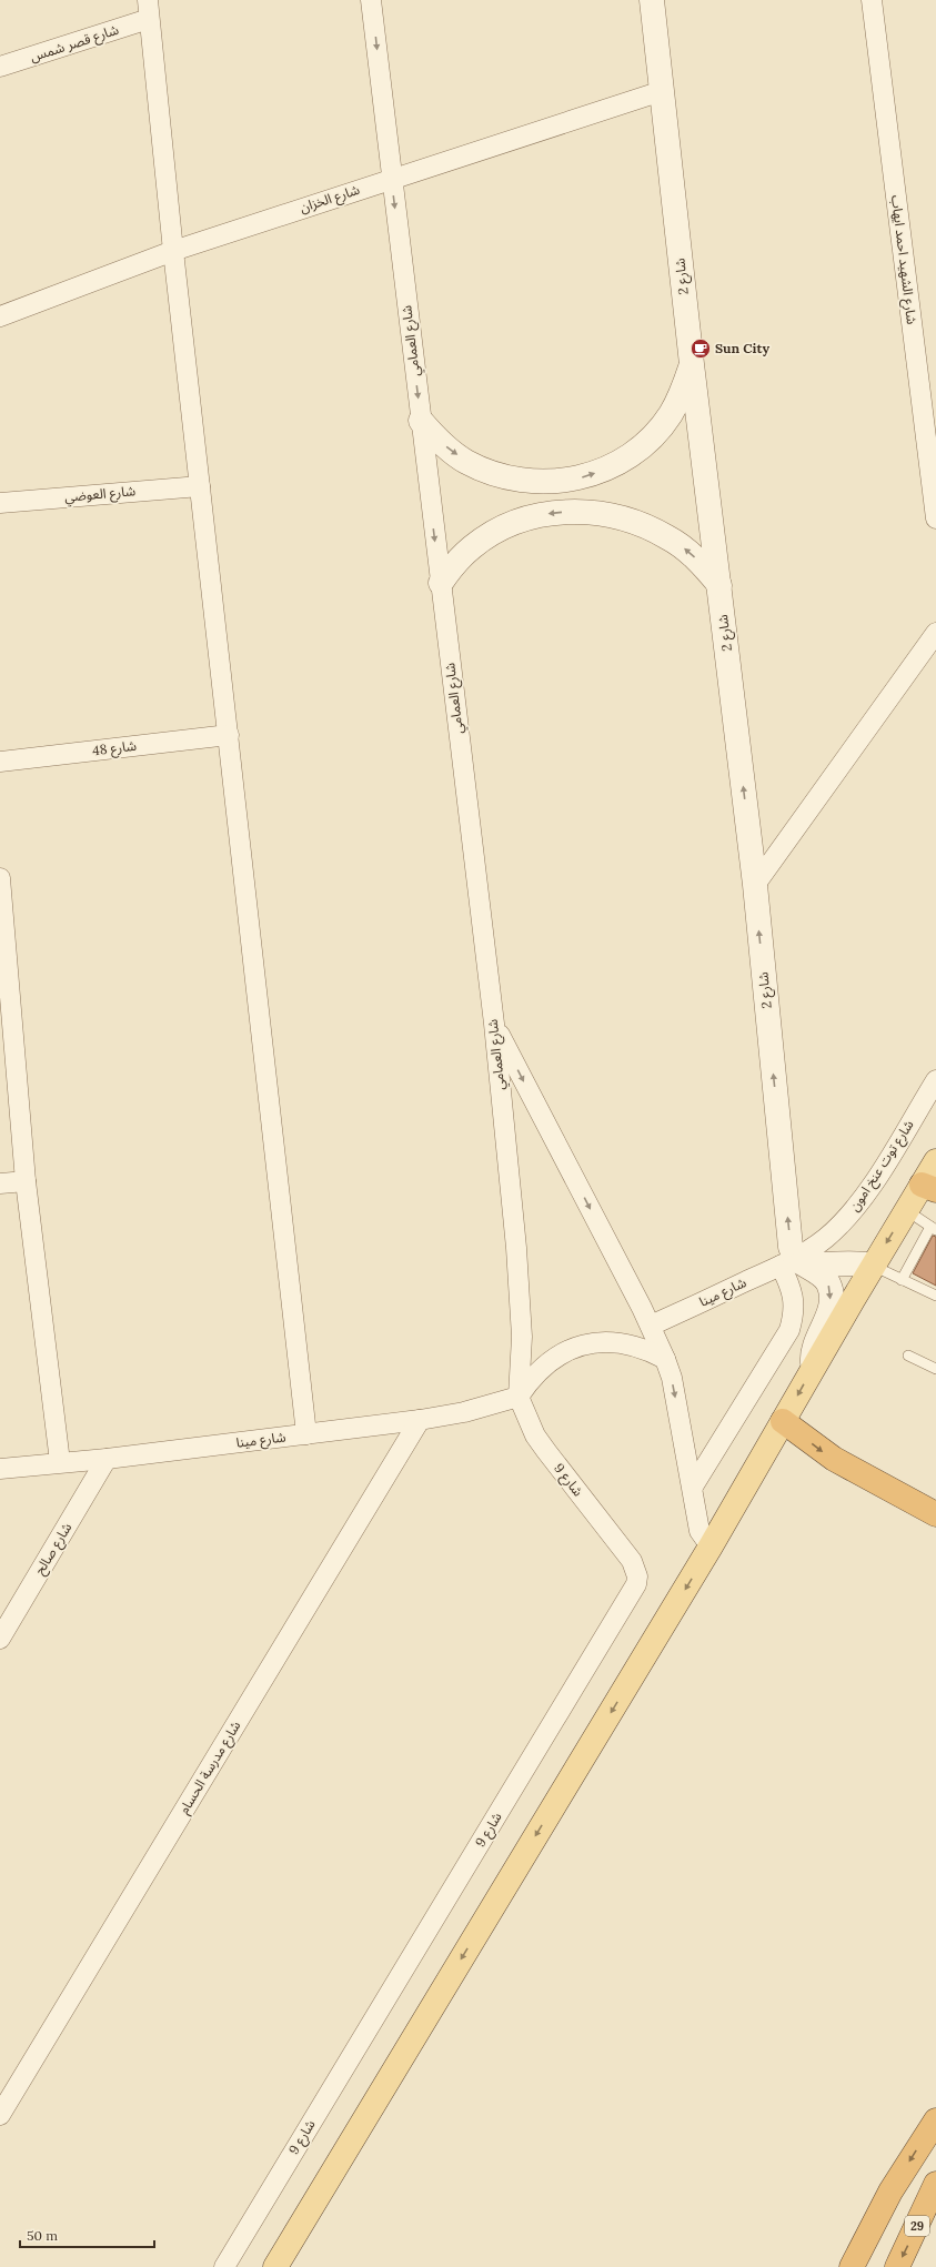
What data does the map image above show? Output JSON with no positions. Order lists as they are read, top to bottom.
{
  "streets": {
    "highway": ["29"],
    "street": [
      "شارع قصر شمس",
      "شارع الخزان",
      "شارع الشهيد احمد ايهاب",
      "شارع 2",
      "شارع العمامي",
      "شارع العوضي",
      "شارع 48",
      "شارع توت عنخ امون",
      "شارع مينا",
      "شارع 9",
      "شارع صالح",
      "شارع مدرسة الحسام"
    ]
  },
  "crossings": [
    ["شارع الخزان", "شارع 2"],
    ["شارع الخزان", "شارع العمامي"],
    ["شارع 2", "شارع توت عنخ امون"],
    ["شارع 2", "شارع مينا"],
    ["شارع العمامي", "شارع مينا"],
    ["شارع العمامي", "شارع 9"],
    ["شارع توت عنخ امون", "شارع مينا"],
    ["شارع مينا", "شارع 9"],
    ["شارع مينا", "شارع صالح"],
    ["شارع مينا", "شارع مدرسة الحسام"]
  ],
  "one_way": ["شارع 2", "شارع العمامي"],
  "places": {
    "cafe": ["Sun City"]
  },
  "scale_bar": "50 m"
}
